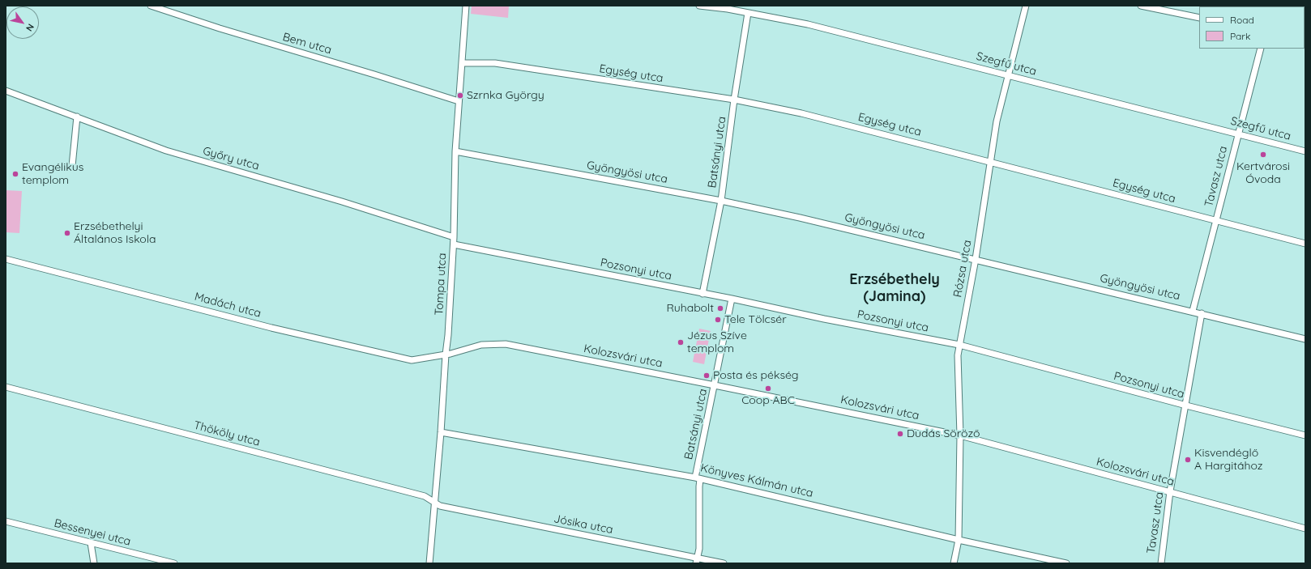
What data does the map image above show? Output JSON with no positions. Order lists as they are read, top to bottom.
{
  "streets": {
    "street": [
      "Bem utca",
      "Szegfű utca",
      "Egység utca",
      "Batsányi utca",
      "Győry utca",
      "Gyöngyösi utca",
      "Tavasz utca",
      "Rózsa utca",
      "Pozsonyi utca",
      "Tompa utca",
      "Madách utca",
      "Kolozsvári utca",
      "Thököly utca",
      "Könyves Kálmán utca",
      "Jósika utca",
      "Bessenyei utca"
    ]
  },
  "crossings": [
    ["Bem utca", "Tompa utca"],
    ["Szegfű utca", "Batsányi utca"],
    ["Szegfű utca", "Tavasz utca"],
    ["Szegfű utca", "Rózsa utca"],
    ["Egység utca", "Batsányi utca"],
    ["Egység utca", "Tavasz utca"],
    ["Egység utca", "Rózsa utca"],
    ["Egység utca", "Tompa utca"],
    ["Batsányi utca", "Gyöngyösi utca"],
    ["Batsányi utca", "Pozsonyi utca"],
    ["Batsányi utca", "Kolozsvári utca"],
    ["Batsányi utca", "Könyves Kálmán utca"],
    ["Batsányi utca", "Jósika utca"],
    ["Győry utca", "Tompa utca"],
    ["Gyöngyösi utca", "Tavasz utca"],
    ["Gyöngyösi utca", "Rózsa utca"],
    ["Gyöngyösi utca", "Tompa utca"],
    ["Tavasz utca", "Pozsonyi utca"],
    ["Tavasz utca", "Kolozsvári utca"],
    ["Rózsa utca", "Pozsonyi utca"],
    ["Rózsa utca", "Kolozsvári utca"],
    ["Rózsa utca", "Könyves Kálmán utca"],
    ["Pozsonyi utca", "Tompa utca"],
    ["Tompa utca", "Madách utca"],
    ["Tompa utca", "Kolozsvári utca"],
    ["Tompa utca", "Thököly utca"],
    ["Tompa utca", "Könyves Kálmán utca"],
    ["Madách utca", "Kolozsvári utca"],
    ["Thököly utca", "Jósika utca"]
  ],
  "districts": ["Erzsébethely (Jamina)"],
  "places": [
    "Szrnka György",
    "Kertvárosi Óvoda",
    "Evangélikus templom",
    "Erzsébethelyi Általános Iskola",
    "Ruhabolt",
    "Tele Tölcsér",
    "Jézus Szíve templom",
    "Posta és pékség",
    "Coop ABC",
    "Dudás Söröző",
    "Kisvendéglő A Hargitához"
  ],
  "legend": ["Road", "Park"],
  "north": "bottom right"
}
